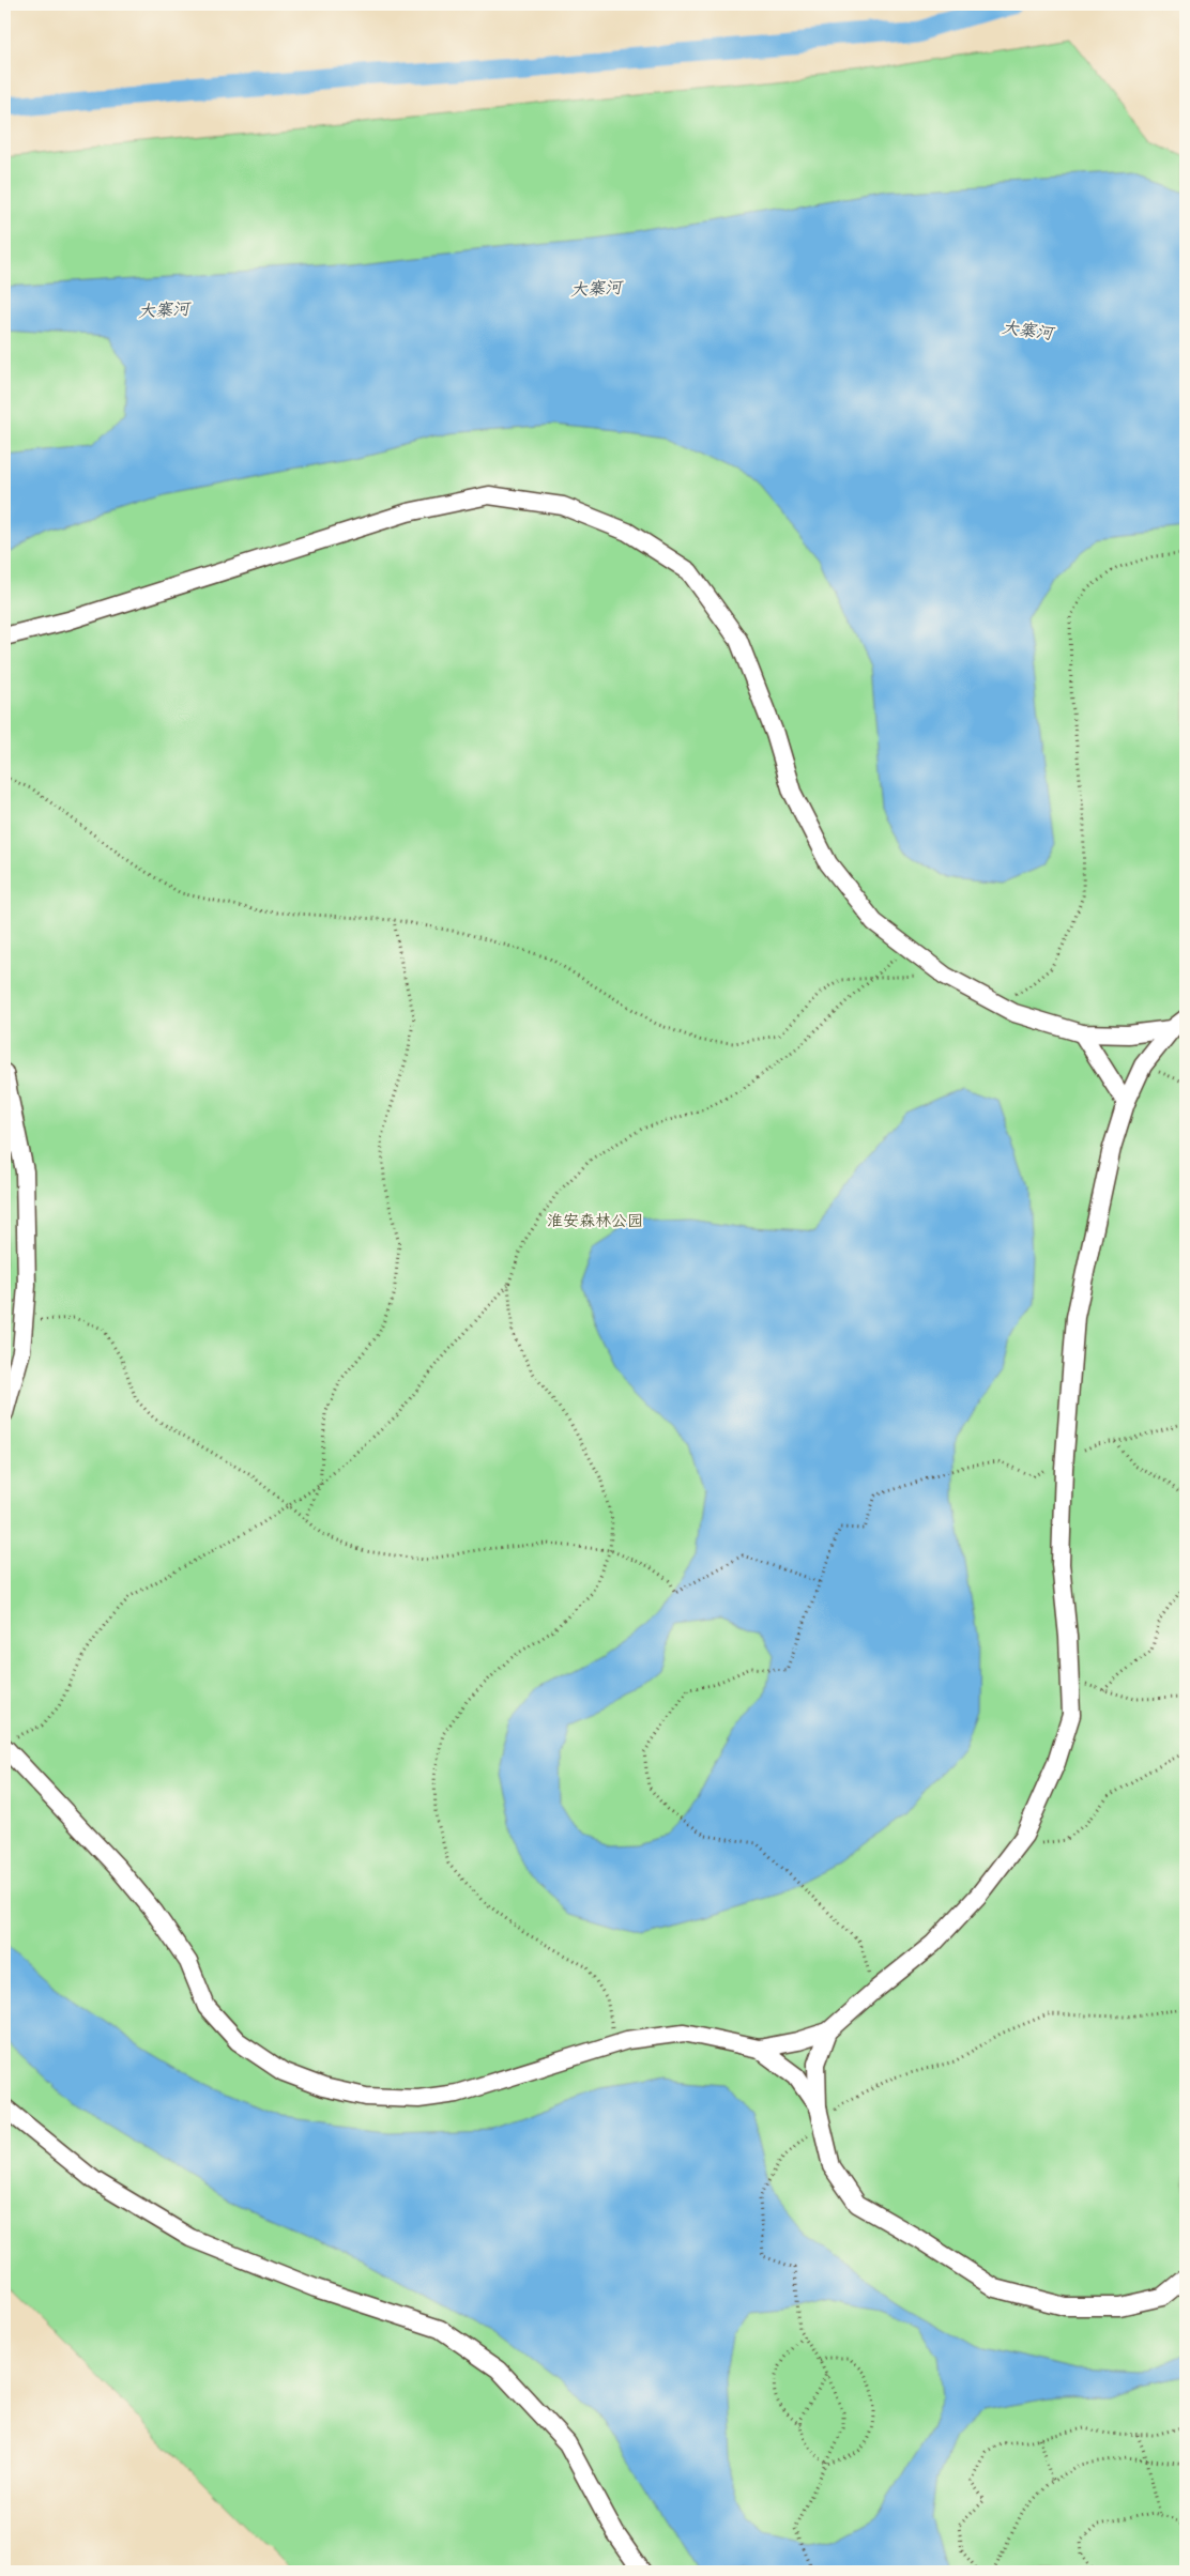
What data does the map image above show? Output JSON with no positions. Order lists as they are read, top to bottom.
{
  "water": ["大寨河"],
  "parks": ["淮安森林公园"]
}
